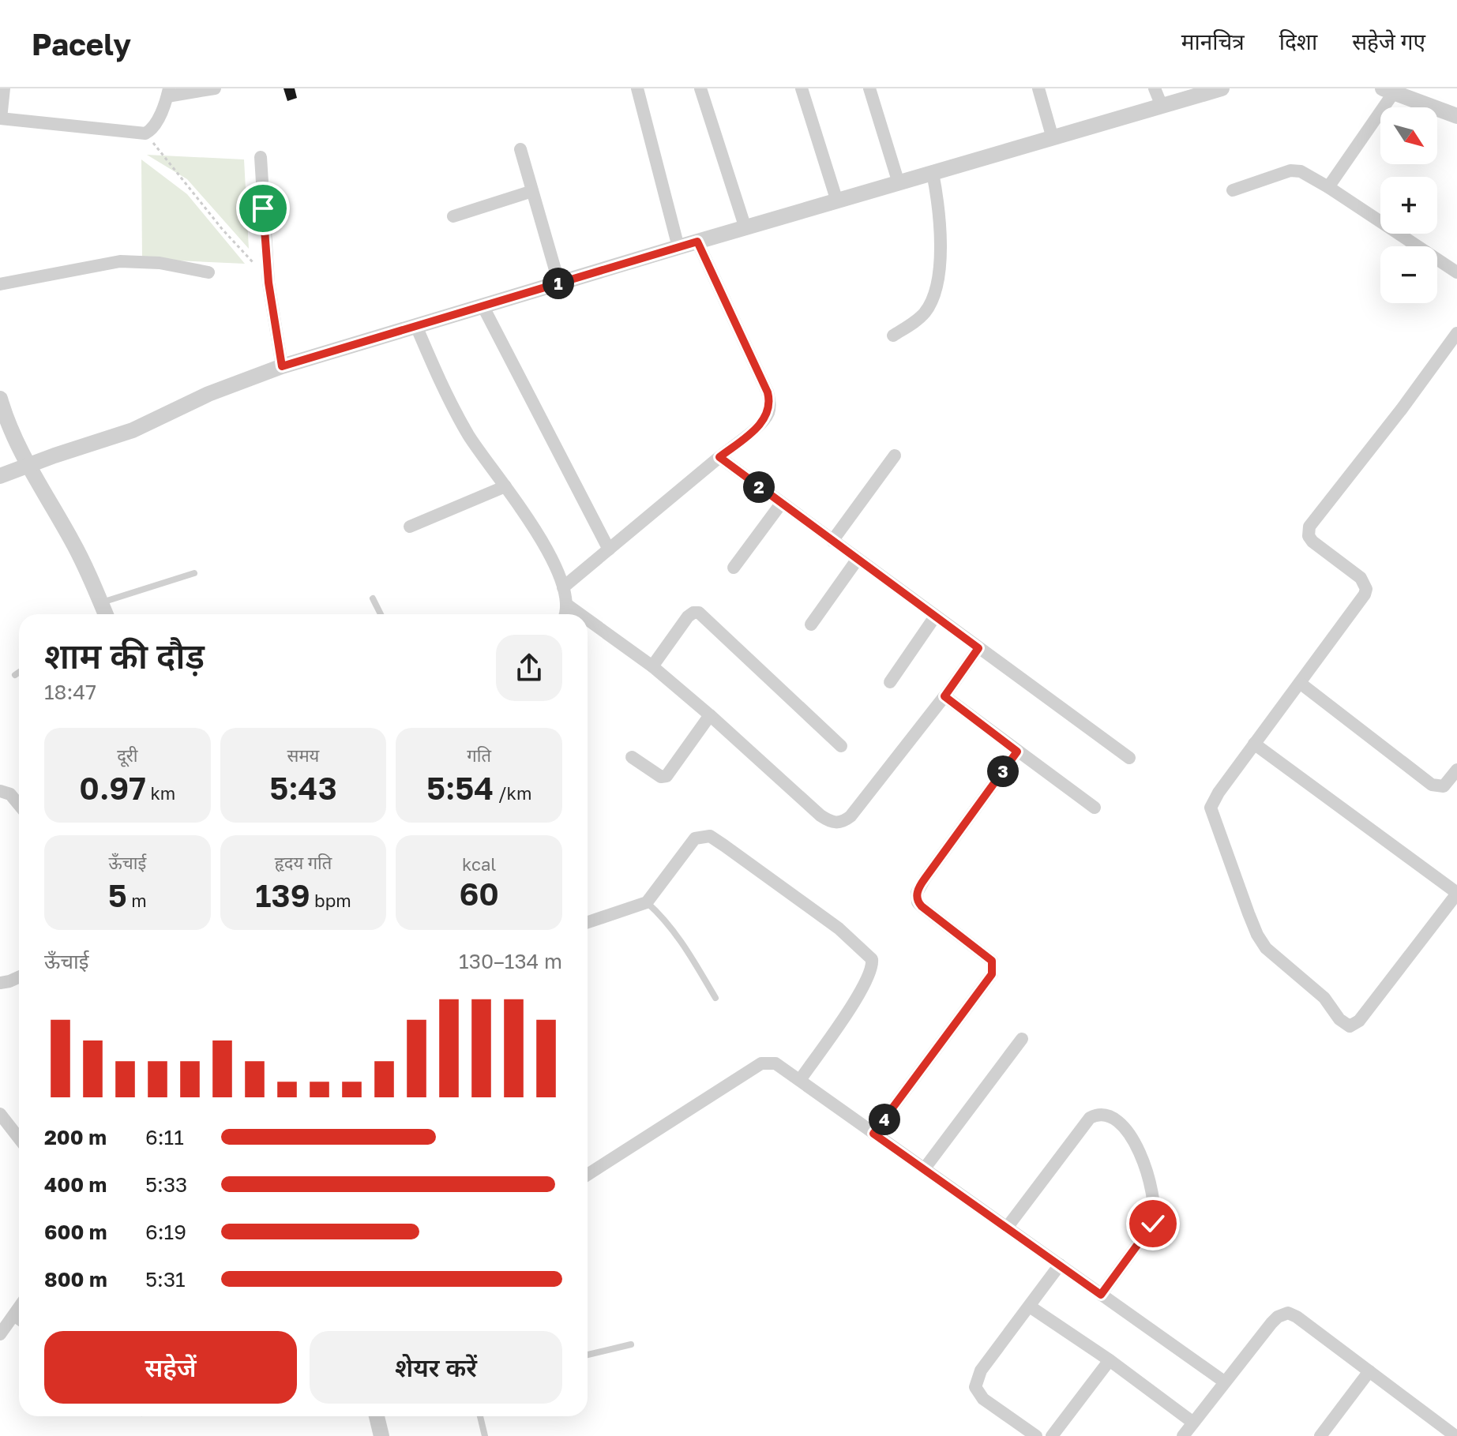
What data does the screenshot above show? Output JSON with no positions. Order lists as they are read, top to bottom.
{
  "north": "bottom right",
  "page": {
    "header": "Pacely",
    "nav": ["मानचित्र", "दिशा", "सहेजे गए"],
    "map_buttons": ["+", "−"],
    "pins": [
      "1",
      "2",
      "3",
      "4"
    ],
    "heading": ["शाम की दौड़", "18:47"],
    "stats": [
      ["दूरी", "0.97 km"],
      ["समय", "5:43"],
      ["गति", "5:54 /km"],
      ["ऊँचाई", "5 m"],
      ["हृदय गति", "139 bpm"],
      ["kcal", "60"]
    ],
    "chart": ["ऊँचाई", "130–134 m"],
    "list": [
      {
        "name": "200 m",
        "note": "6:11"
      },
      {
        "name": "400 m",
        "note": "5:33"
      },
      {
        "name": "600 m",
        "note": "6:19"
      },
      {
        "name": "800 m",
        "note": "5:31"
      }
    ],
    "buttons": ["सहेजें", "शेयर करें"]
  }
}
